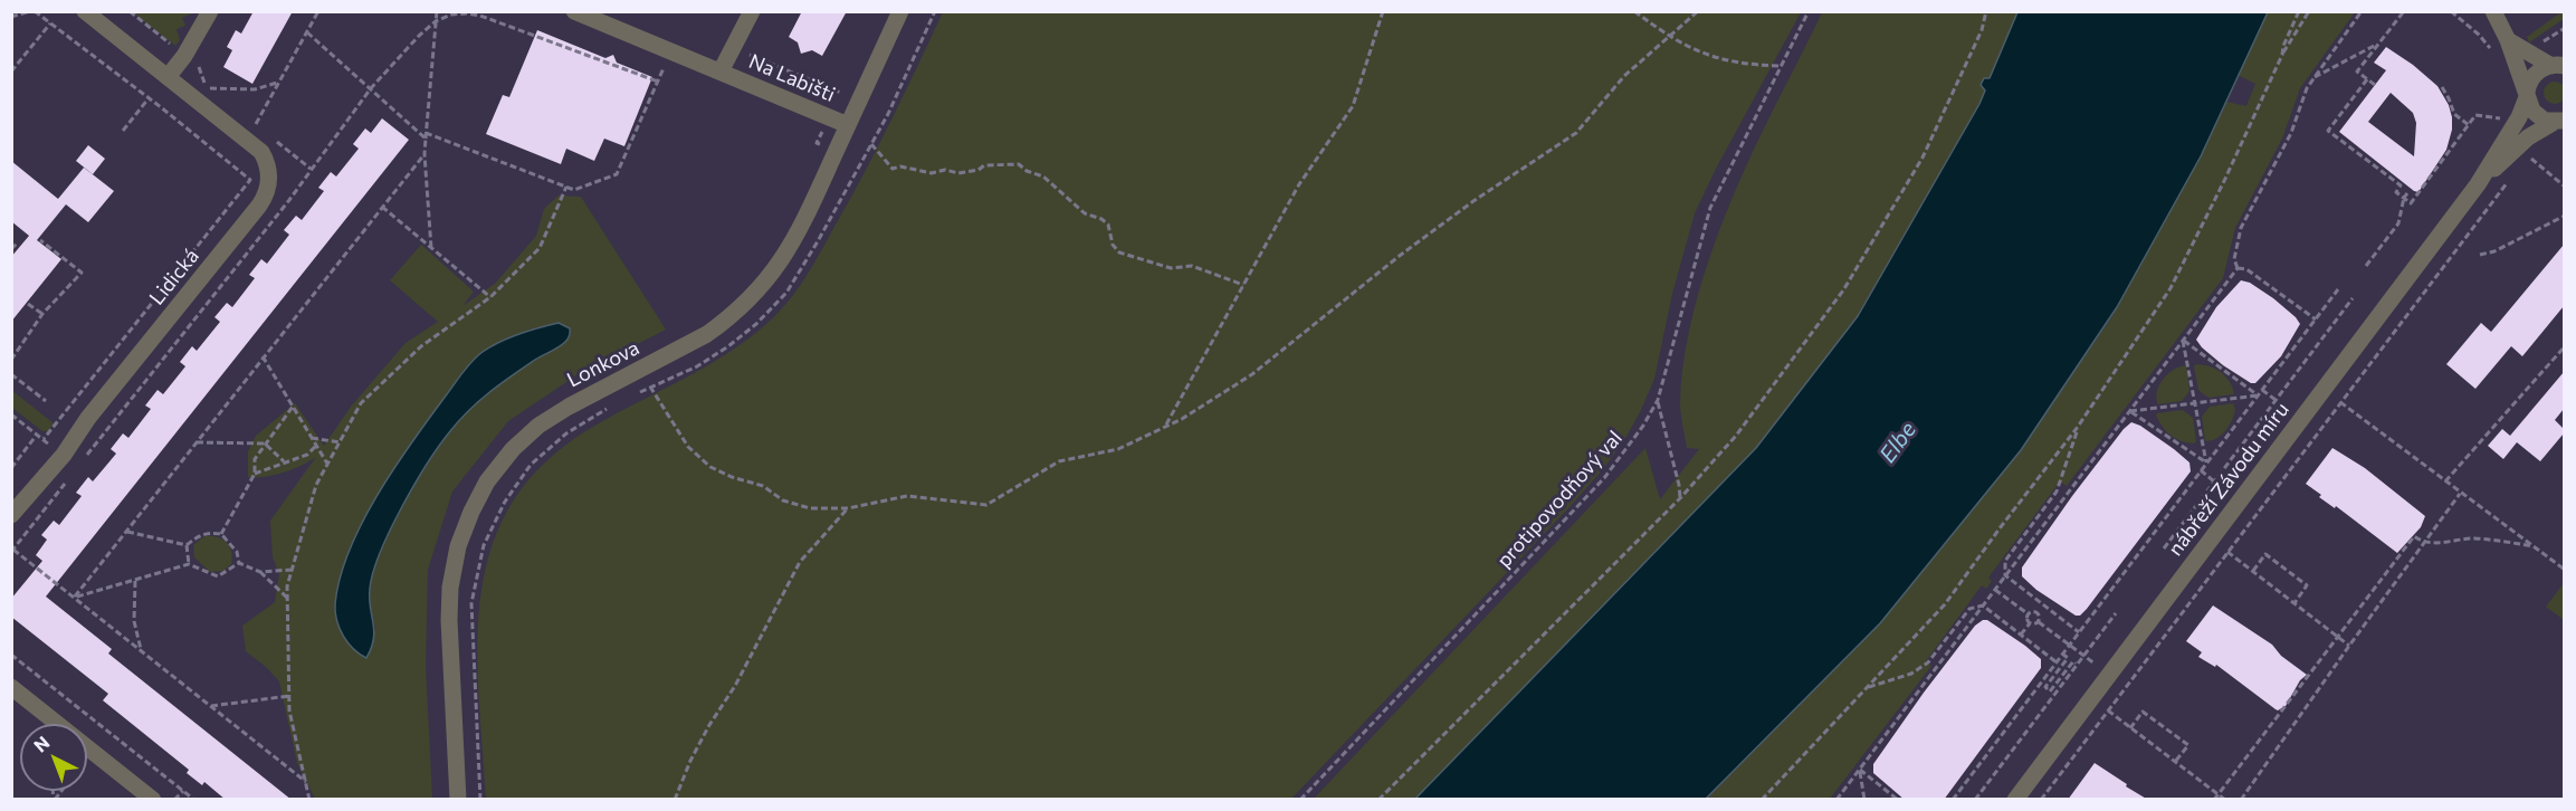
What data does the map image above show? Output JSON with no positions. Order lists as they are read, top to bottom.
{
  "streets": {
    "street": [
      "Na Labišti",
      "Lidická",
      "Lonkova",
      "nábřeží Závodu míru"
    ],
    "path": ["protipovodňový val"]
  },
  "crossings": [
    ["Na Labišti", "Lonkova"]
  ],
  "water": ["Elbe"],
  "north": "top left"
}
